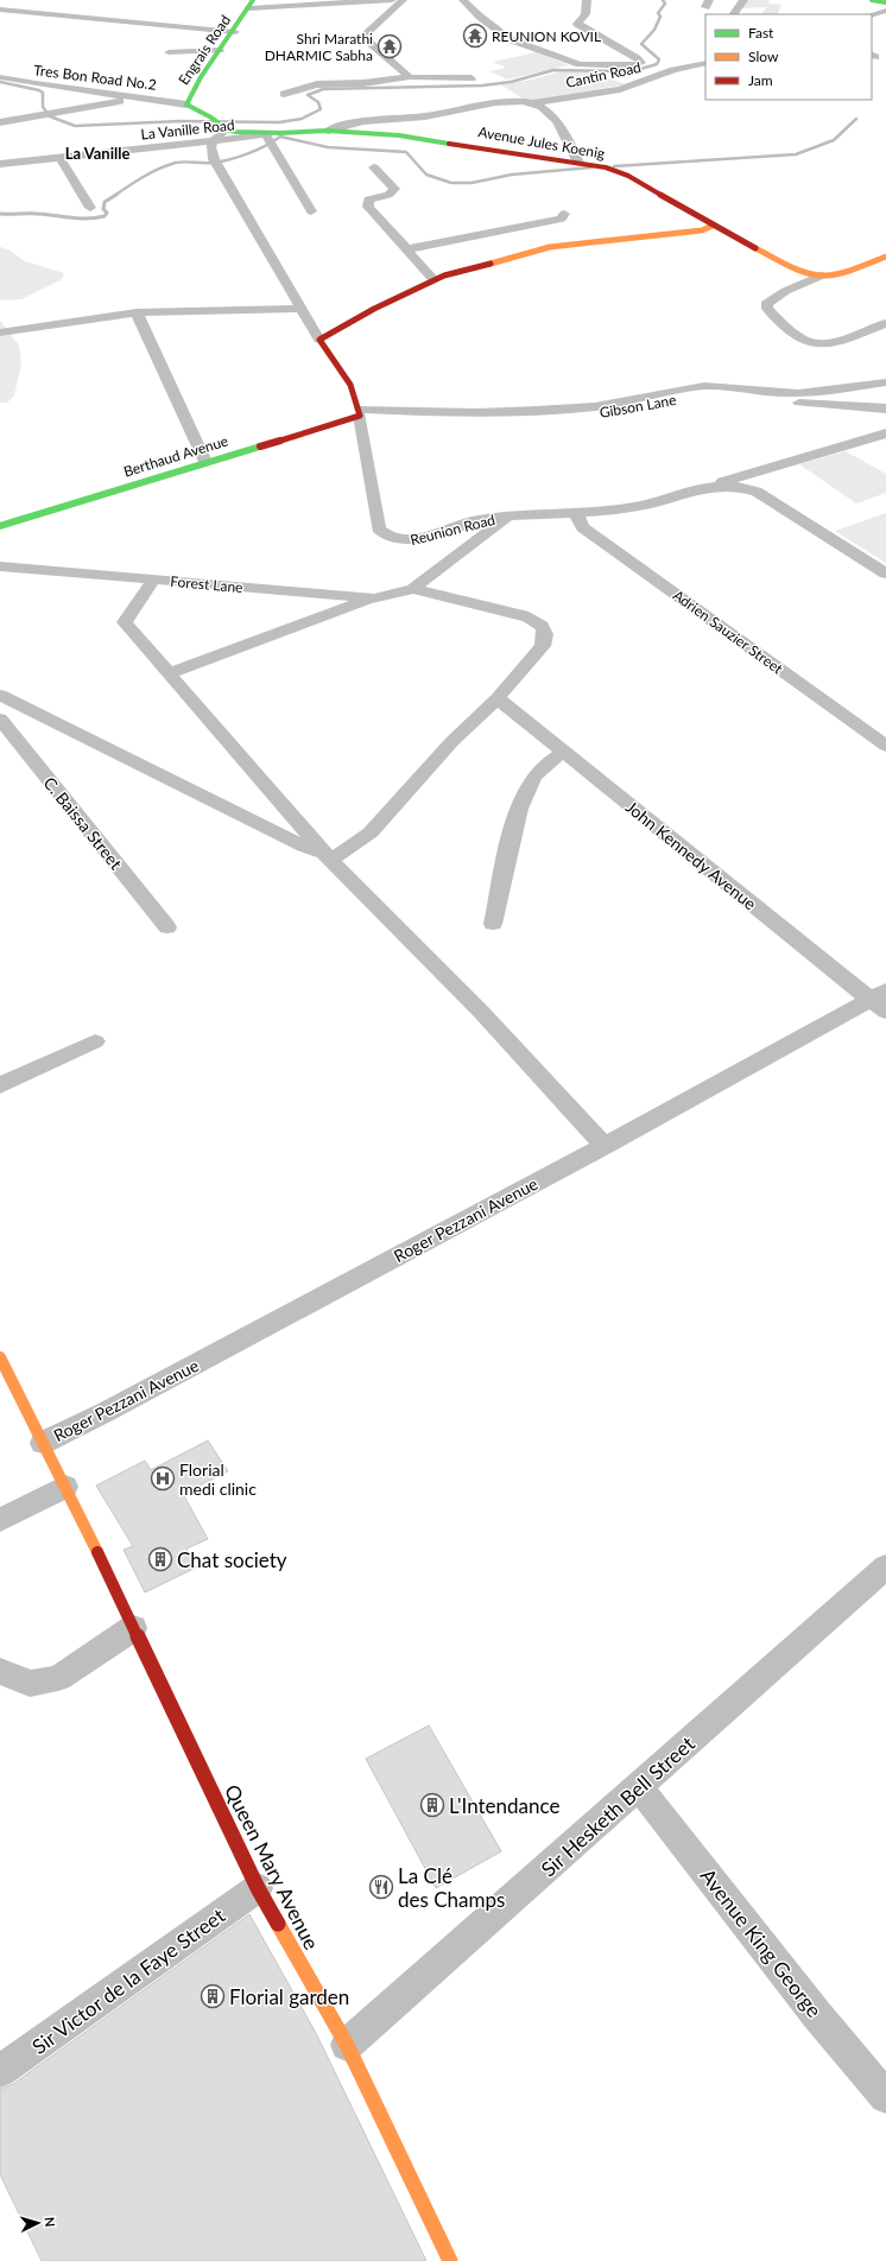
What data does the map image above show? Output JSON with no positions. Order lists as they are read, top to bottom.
{
  "streets": {
    "street": [
      "Engrais Road",
      "Cantin Road",
      "Tres Bon Road No.2",
      "La Vanille Road",
      "Avenue Jules Koenig",
      "Gibson Lane",
      "Berthaud Avenue",
      "Reunion Road",
      "Forest Lane",
      "Adrien Sauzier Street",
      "C. Baissa Street",
      "John Kennedy Avenue",
      "Roger Pezzani Avenue",
      "Sir Hesketh Bell Street",
      "Queen Mary Avenue",
      "Avenue King George",
      "Sir Victor de la Faye Street"
    ]
  },
  "crossings": [
    ["Engrais Road", "Tres Bon Road No.2"],
    ["Engrais Road", "Avenue Jules Koenig"],
    ["Cantin Road", "Avenue Jules Koenig"],
    ["La Vanille Road", "Avenue Jules Koenig"],
    ["Berthaud Avenue", "Reunion Road"],
    ["Reunion Road", "Adrien Sauzier Street"],
    ["John Kennedy Avenue", "Roger Pezzani Avenue"],
    ["Roger Pezzani Avenue", "Queen Mary Avenue"],
    ["Sir Hesketh Bell Street", "Queen Mary Avenue"],
    ["Sir Hesketh Bell Street", "Avenue King George"],
    ["Queen Mary Avenue", "Sir Victor de la Faye Street"]
  ],
  "districts": ["La Vanille"],
  "places": {
    "temple": ["REUNION KOVIL", "Shri Marathi DHARMIC Sabha"],
    "hospital": ["Florial medi clinic"],
    "building": ["Chat society", "L'Intendance", "Florial garden"],
    "restaurant": ["La Clé des Champs"]
  },
  "legend": ["Fast", "Slow", "Jam"],
  "north": "right"
}
